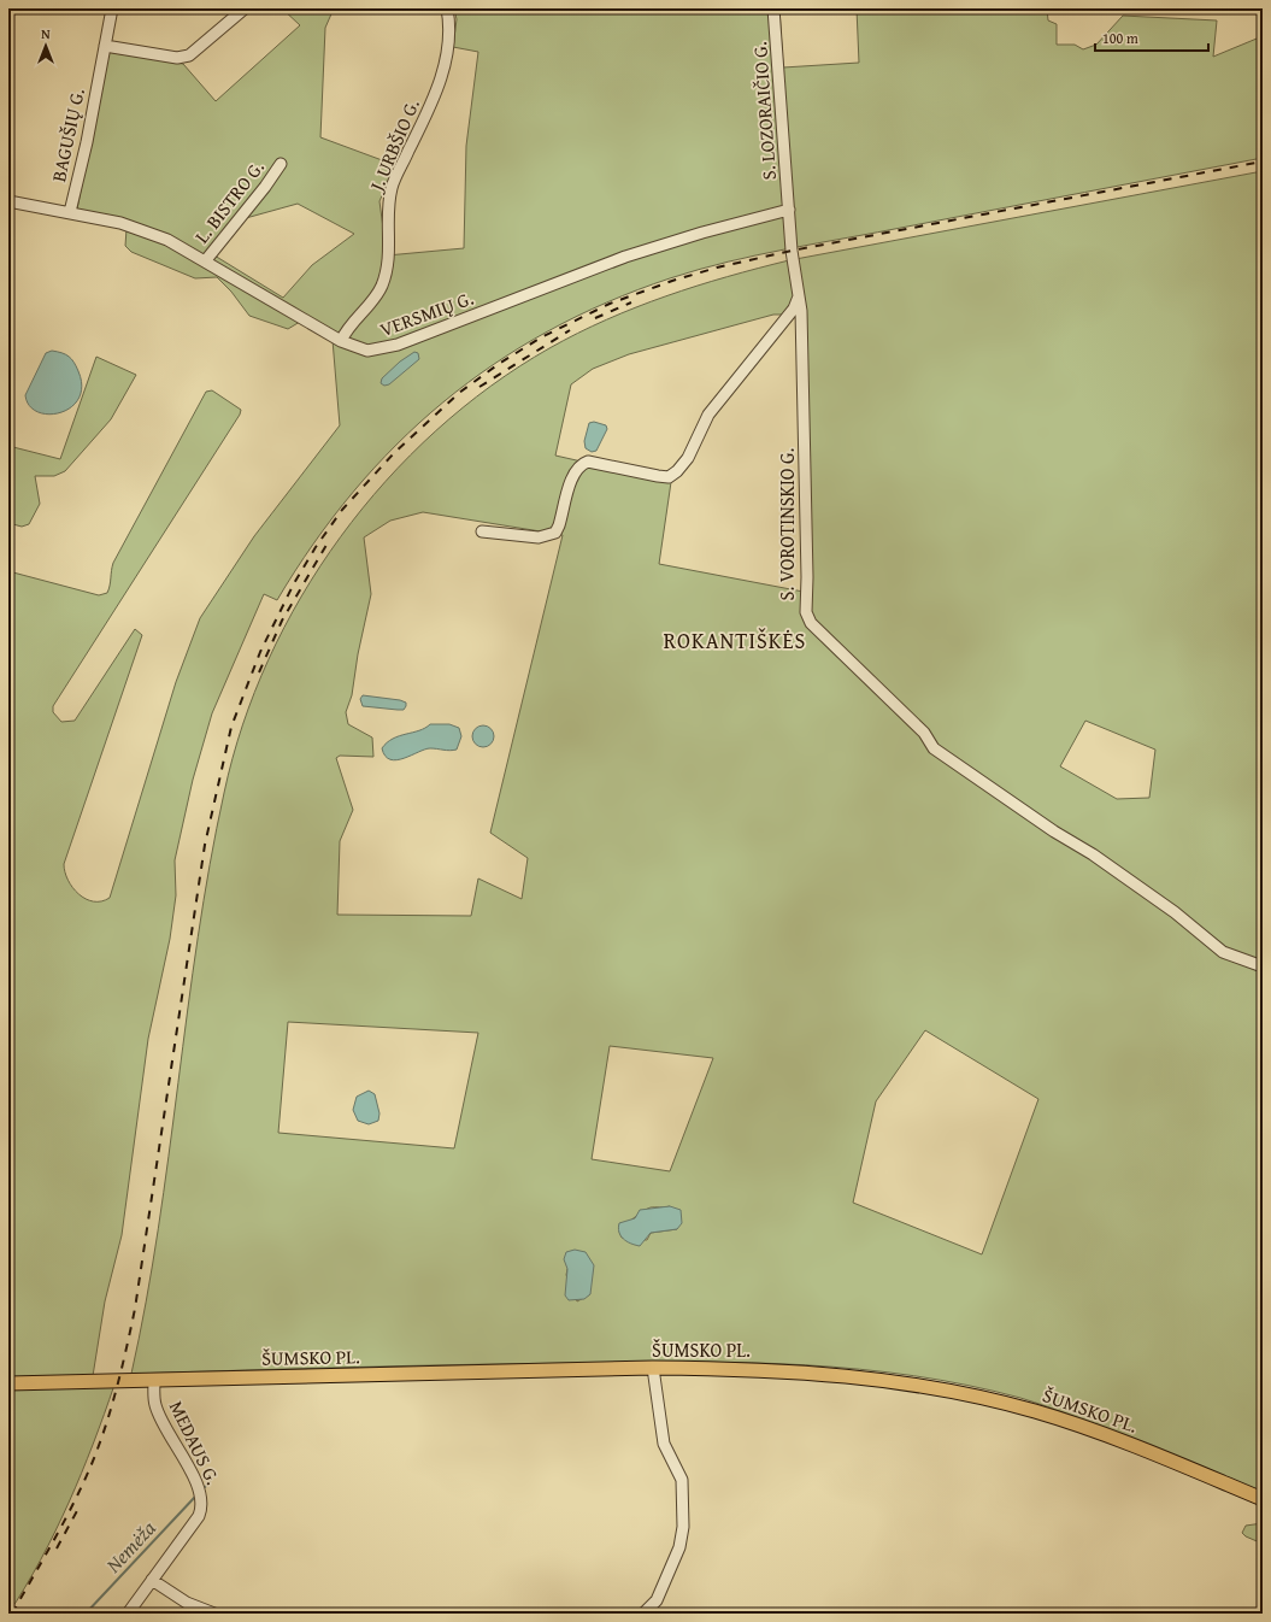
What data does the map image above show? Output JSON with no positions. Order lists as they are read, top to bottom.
{
  "streets": {
    "main road": ["ŠUMSKO PL."],
    "street": [
      "S. LOZORAIČIO G.",
      "BAGUŠIŲ G.",
      "J. URBŠIO G.",
      "L. BISTRO G.",
      "VERSMIŲ G.",
      "S. VOROTINSKIO G.",
      "MEDAUS G."
    ]
  },
  "crossings": [
    ["S. LOZORAIČIO G.", "VERSMIŲ G."],
    ["S. LOZORAIČIO G.", "S. VOROTINSKIO G."],
    ["BAGUŠIŲ G.", "VERSMIŲ G."],
    ["J. URBŠIO G.", "VERSMIŲ G."],
    ["L. BISTRO G.", "VERSMIŲ G."],
    ["VERSMIŲ G.", "S. VOROTINSKIO G."],
    ["ŠUMSKO PL.", "MEDAUS G."]
  ],
  "districts": ["ROKANTIŠKĖS"],
  "water": ["Nemėža"],
  "scale_bar": "100 m",
  "north": "top"
}
